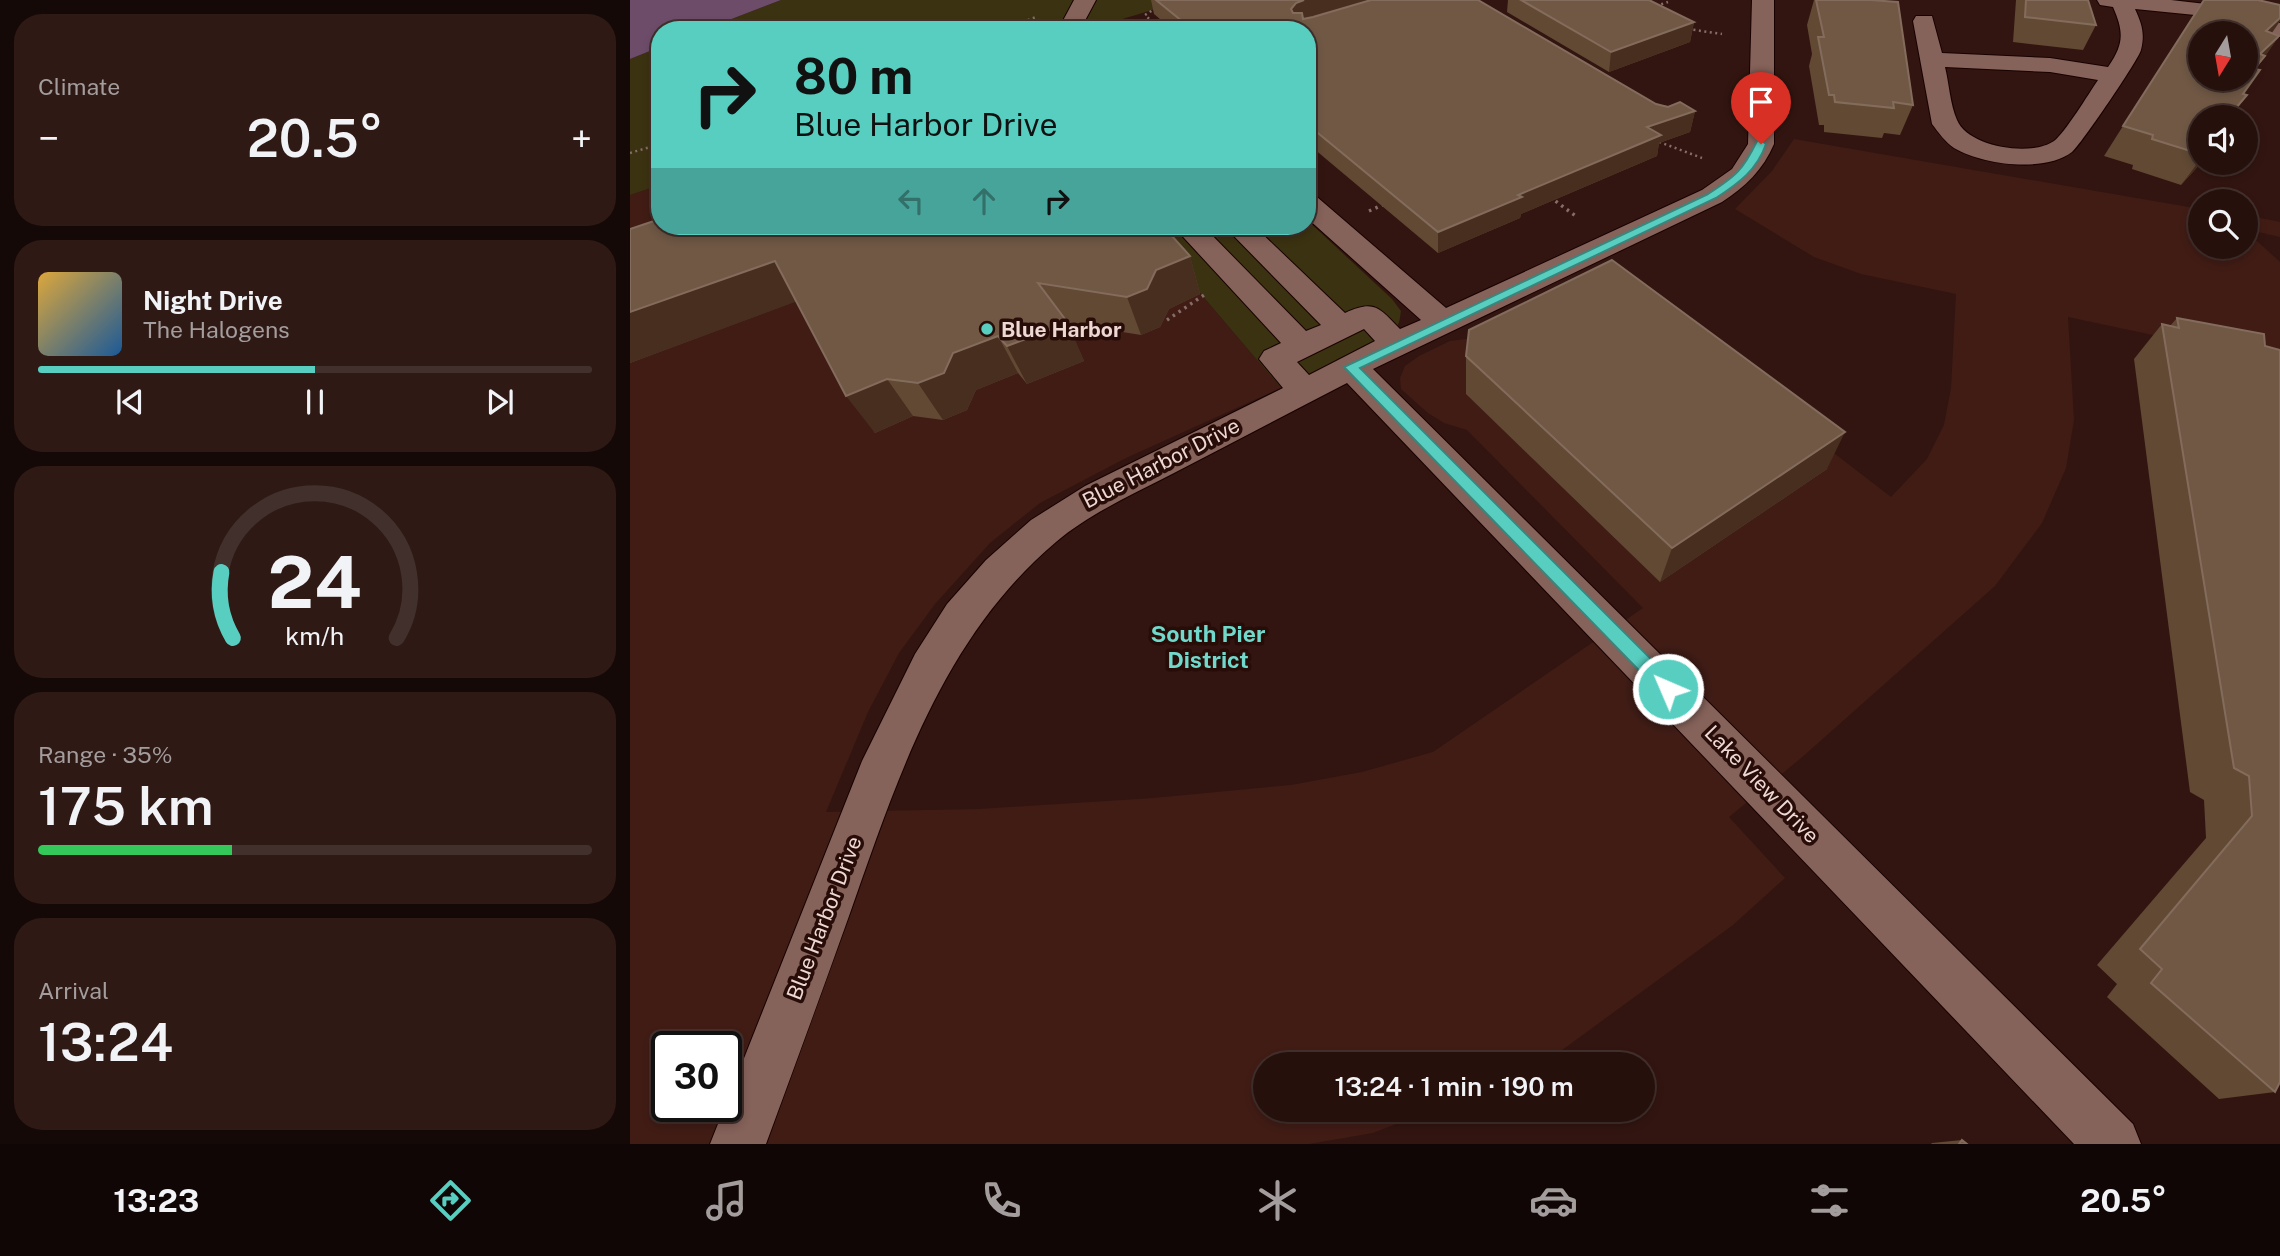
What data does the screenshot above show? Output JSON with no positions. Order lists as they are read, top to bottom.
{
  "streets": {
    "street": ["Blue Harbor Drive", "Lake View Drive"]
  },
  "crossings": [
    ["Blue Harbor Drive", "Lake View Drive"]
  ],
  "districts": ["South Pier District"],
  "places": ["Blue Harbor"],
  "north": "bottom",
  "page": {
    "tile": [
      "Climate",
      ["Range · 35%", "175 km"],
      ["Arrival", "13:24"]
    ],
    "turn": ["80 m", "Blue Harbor Drive"],
    "heat": ["−", "20.5°", "+"],
    "song": ["Night Drive", "The Halogens"],
    "limit": "30",
    "trip": "13:24 · 1 min · 190 m",
    "tabs": ["13:23", "20.5°"],
    "gauge": ["24", "km/h"]
  }
}
